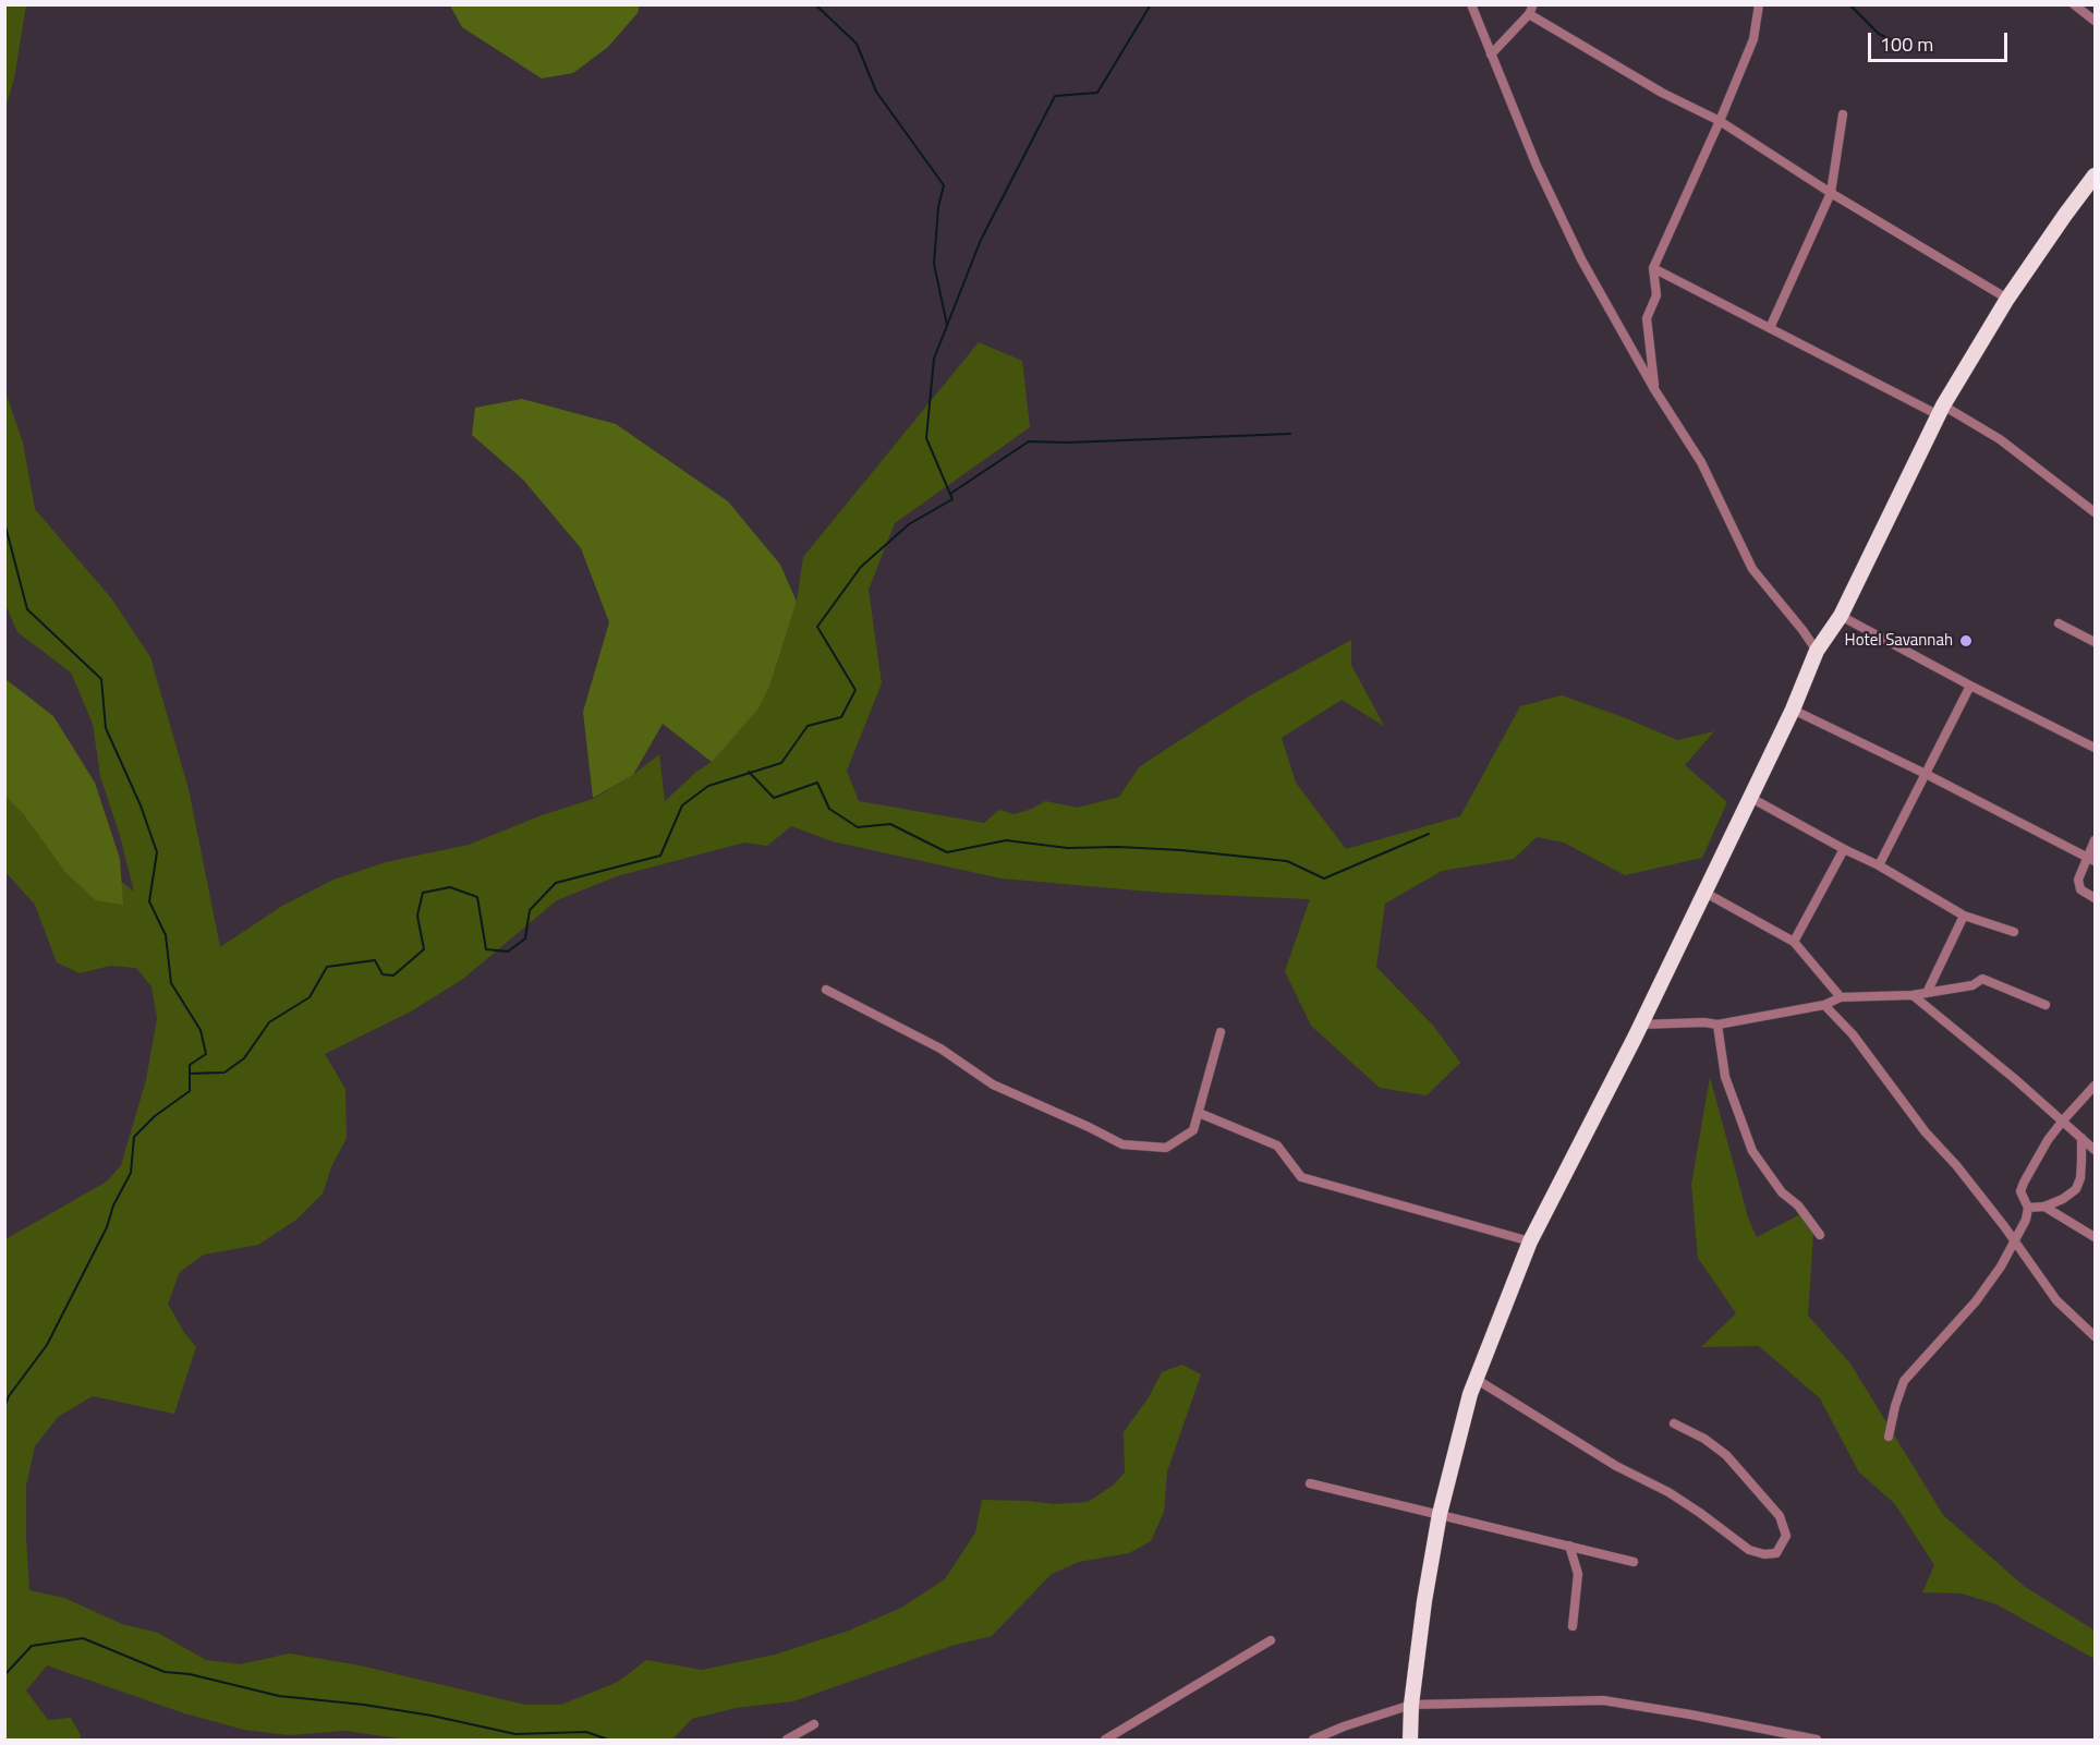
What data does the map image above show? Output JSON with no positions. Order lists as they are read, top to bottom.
{
  "places": ["Hotel Savannah"],
  "scale_bar": "100 m"
}
